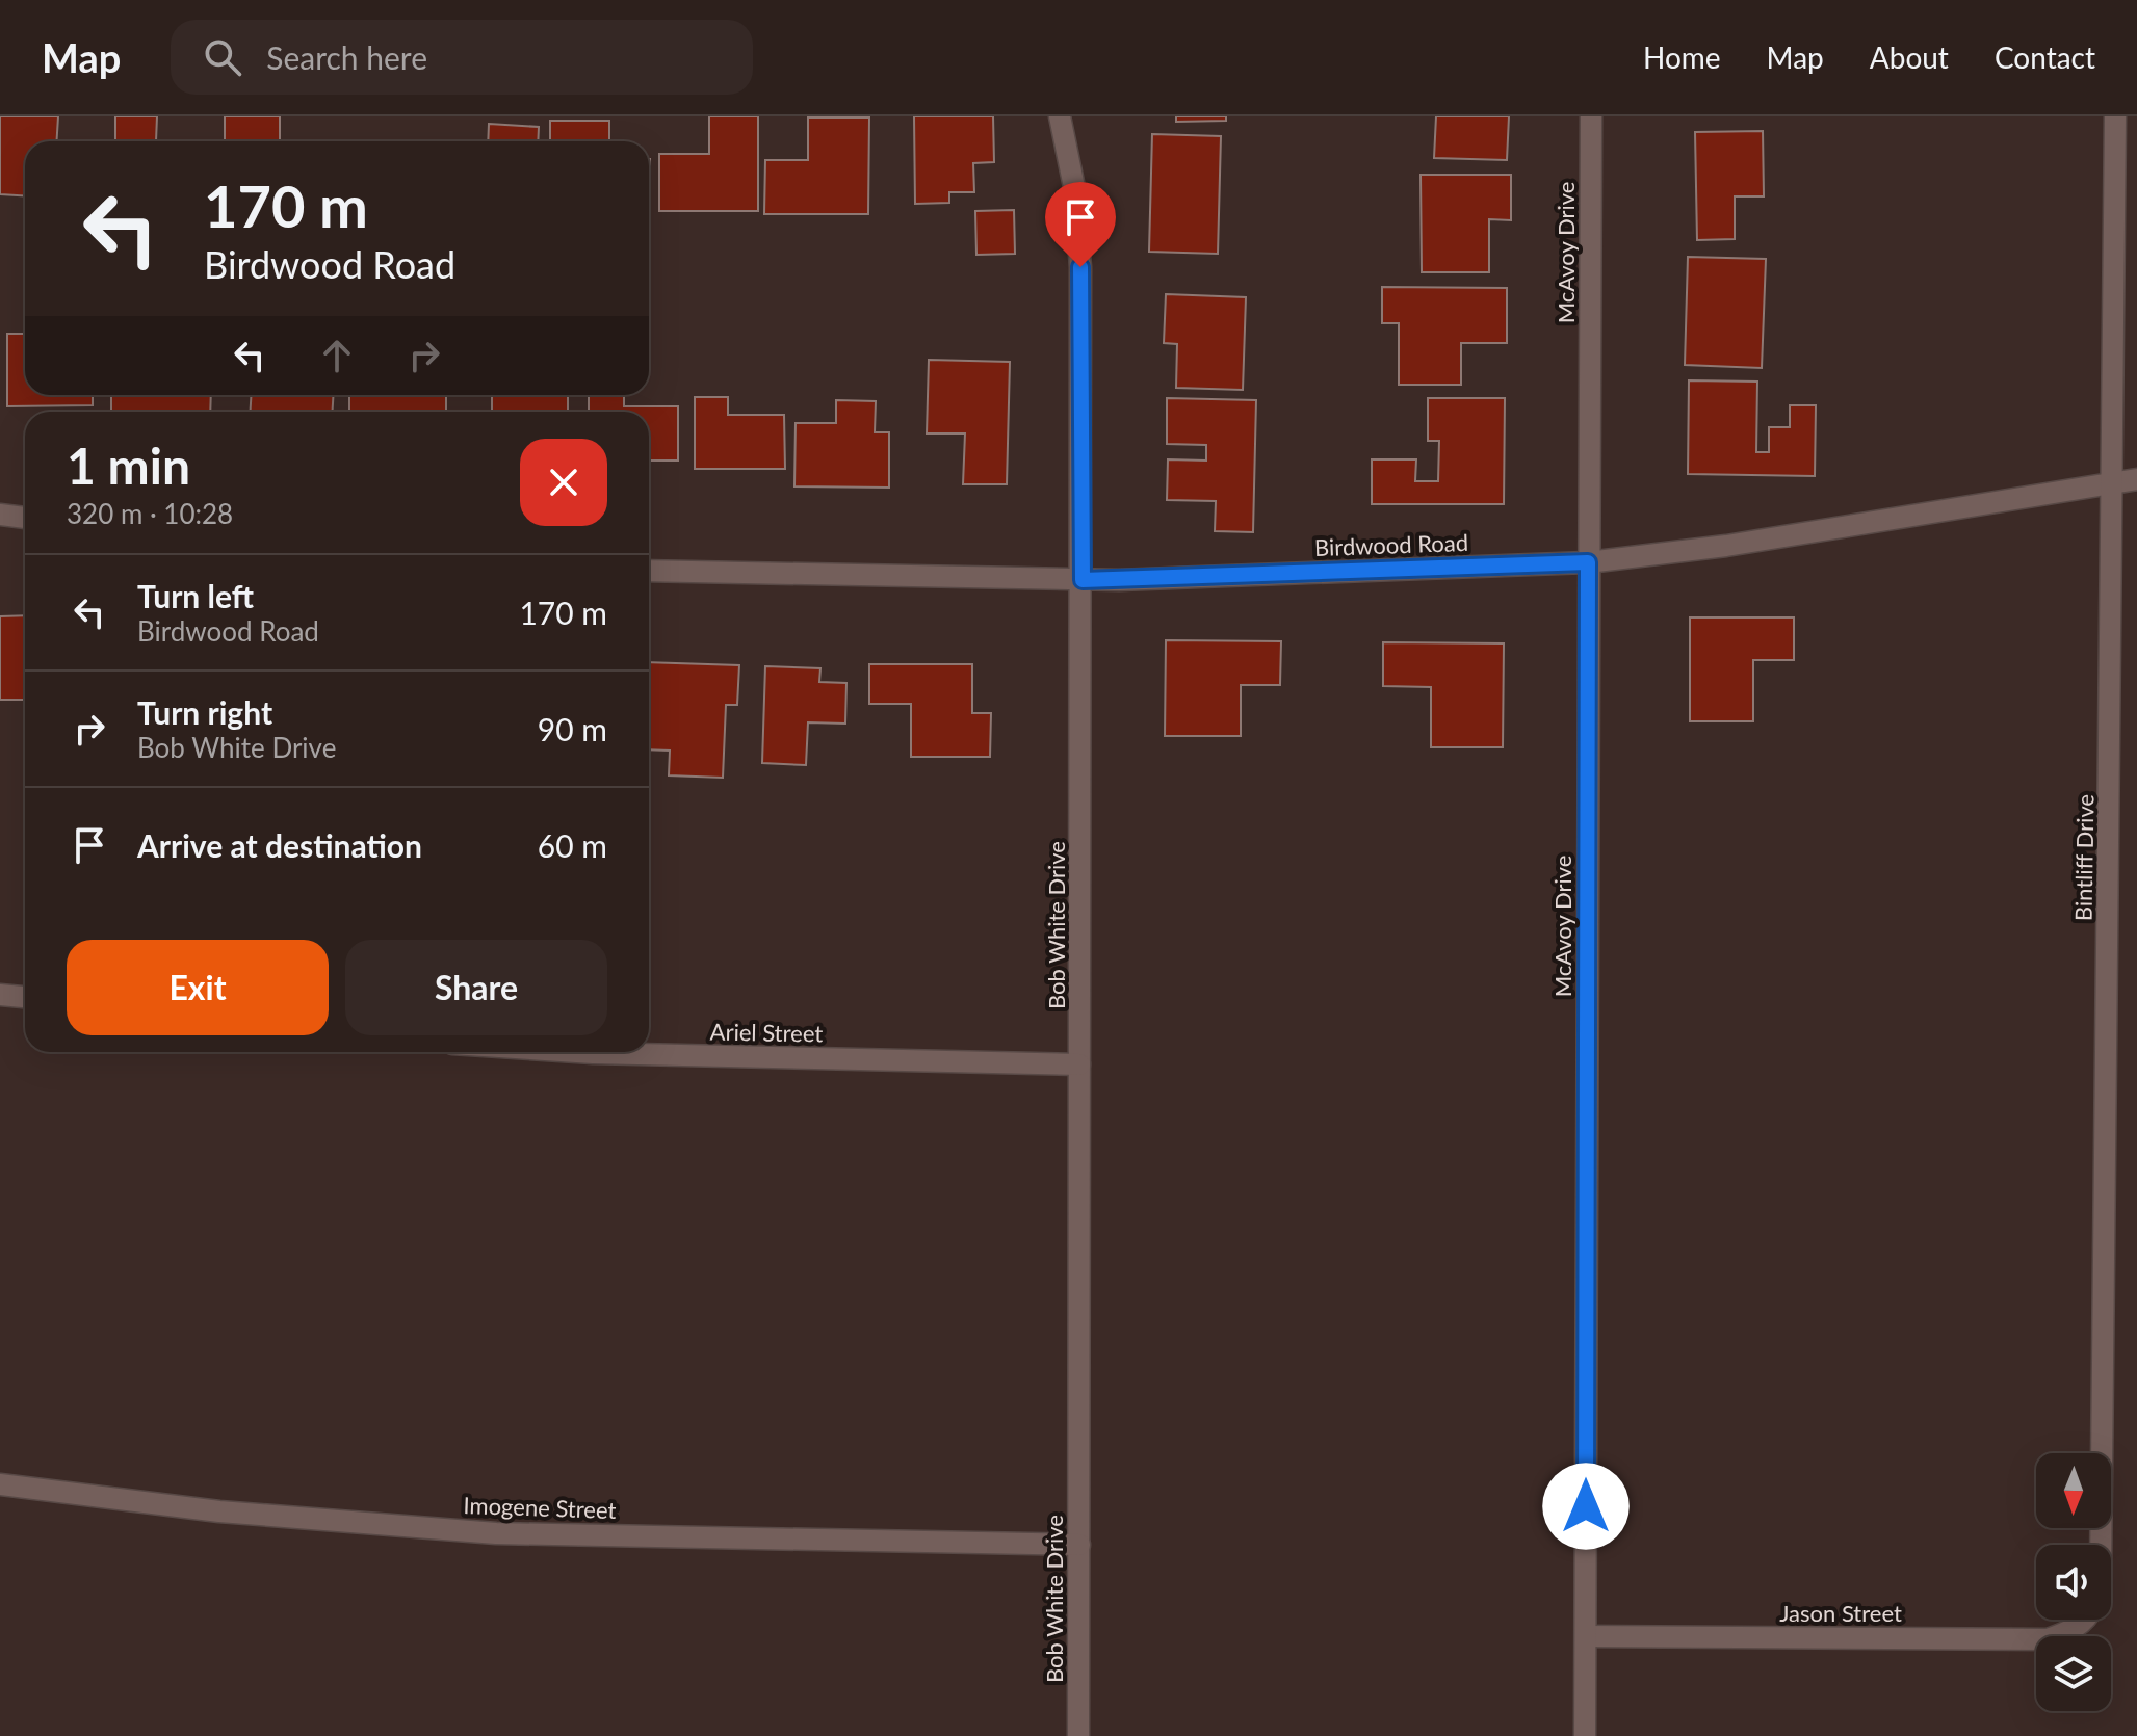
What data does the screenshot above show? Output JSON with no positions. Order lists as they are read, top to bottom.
{
  "streets": {
    "street": [
      "McAvoy Drive",
      "Birdwood Road",
      "Bintliff Drive",
      "Bob White Drive",
      "Ariel Street",
      "Imogene Street",
      "Jason Street"
    ]
  },
  "crossings": [
    ["McAvoy Drive", "Birdwood Road"],
    ["McAvoy Drive", "Jason Street"],
    ["Birdwood Road", "Bintliff Drive"],
    ["Birdwood Road", "Bob White Drive"],
    ["Bob White Drive", "Ariel Street"],
    ["Bob White Drive", "Imogene Street"]
  ],
  "north": "bottom",
  "page": {
    "header": "Map",
    "search": "Search here",
    "nav": [
      "Home",
      "Map",
      "About",
      "Contact"
    ],
    "turn": ["170 m", "Birdwood Road"],
    "heading": ["1 min", "320 m · 10:28"],
    "list": [
      {
        "name": "Turn left",
        "note": "Birdwood Road",
        "value": "170 m"
      },
      {
        "name": "Turn right",
        "note": "Bob White Drive",
        "value": "90 m"
      },
      {
        "name": "Arrive at destination",
        "value": "60 m"
      }
    ],
    "buttons": ["Exit", "Share"]
  }
}
